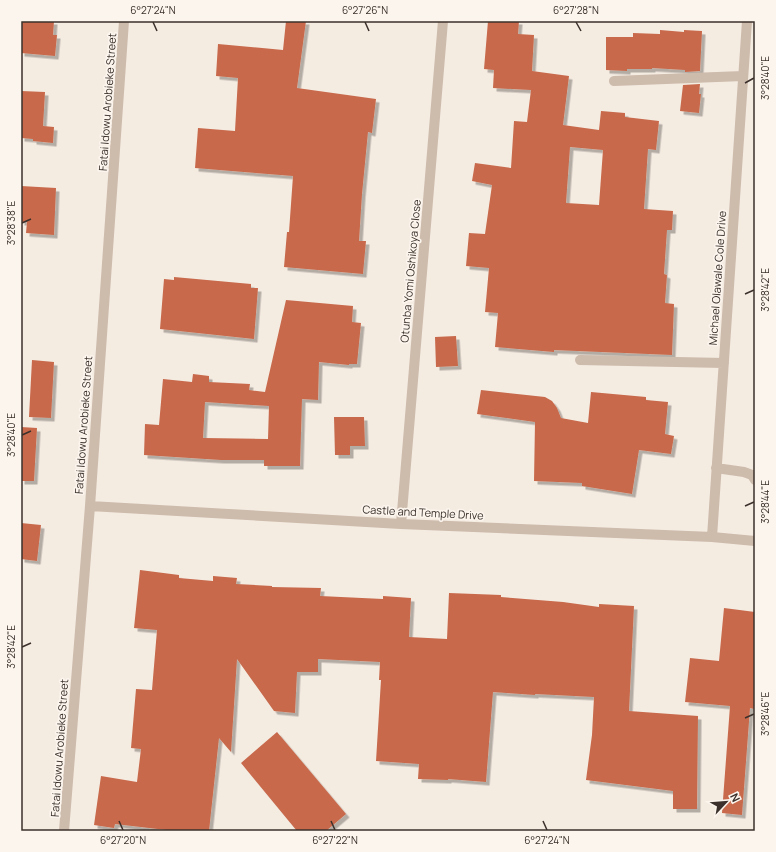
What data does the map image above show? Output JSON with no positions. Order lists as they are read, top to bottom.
{
  "streets": {
    "street": [
      "Fatai Idowu Arobieke Street",
      "Otunba Yomi Oshikoya Close",
      "Michael Olawale Cole Drive",
      "Castle and Temple Drive"
    ]
  },
  "crossings": [
    ["Fatai Idowu Arobieke Street", "Castle and Temple Drive"],
    ["Otunba Yomi Oshikoya Close", "Castle and Temple Drive"],
    ["Michael Olawale Cole Drive", "Castle and Temple Drive"]
  ],
  "north": "top right",
  "coordinates": [
    "6°27'24\"N",
    "6°27'26\"N",
    "6°27'28\"N",
    "3°28'40\"E",
    "3°28'38\"E",
    "3°28'42\"E",
    "3°28'44\"E",
    "3°28'46\"E",
    "6°27'20\"N",
    "6°27'22\"N"
  ]
}
